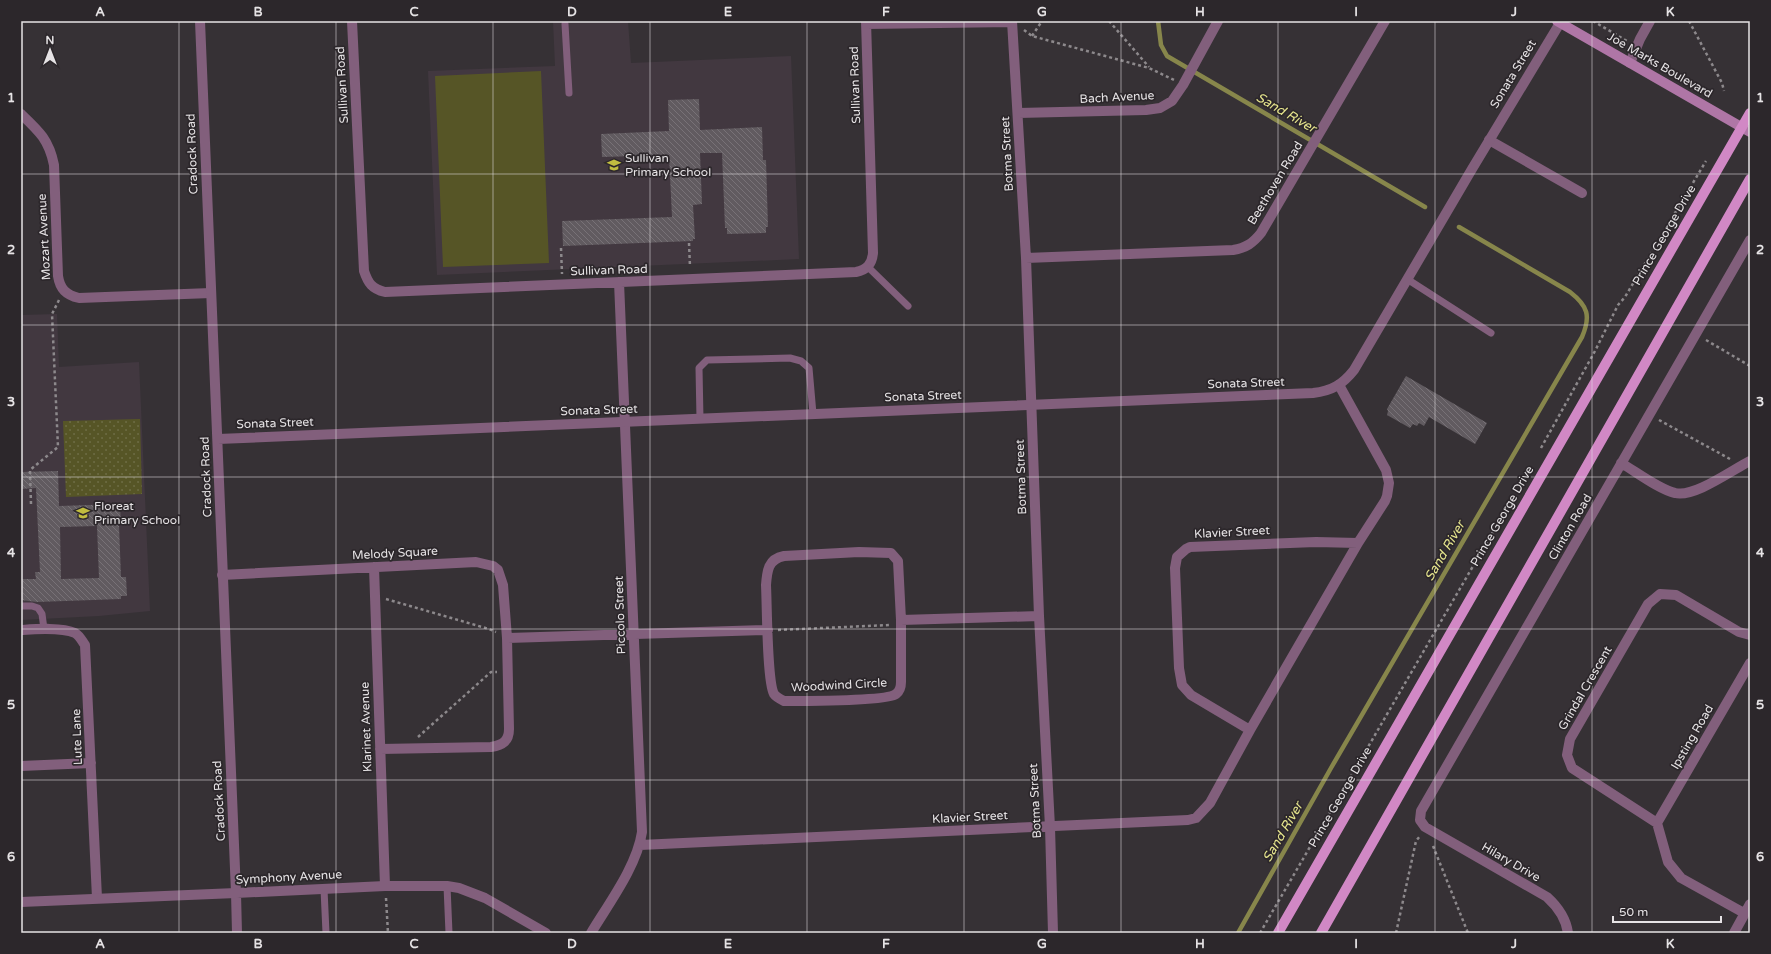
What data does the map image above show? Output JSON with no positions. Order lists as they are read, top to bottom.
{
  "streets": {
    "main road": ["Joe Marks Boulevard", "Prince George Drive"],
    "street": [
      "Sonata Street",
      "Sullivan Road",
      "Bach Avenue",
      "Cradock Road",
      "Botma Street",
      "Beethoven Road",
      "Mozart Avenue",
      "Clinton Road",
      "Klavier Street",
      "Melody Square",
      "Piccolo Street",
      "Woodwind Circle",
      "Grindal Crescent",
      "Klarinet Avenue",
      "Lute Lane",
      "Ipsting Road",
      "Hilary Drive",
      "Symphony Avenue"
    ]
  },
  "crossings": [
    ["Joe Marks Boulevard", "Sonata Street"],
    ["Joe Marks Boulevard", "Prince George Drive"],
    ["Sonata Street", "Cradock Road"],
    ["Sonata Street", "Botma Street"],
    ["Sonata Street", "Klavier Street"],
    ["Sonata Street", "Piccolo Street"],
    ["Sullivan Road", "Piccolo Street"],
    ["Bach Avenue", "Botma Street"],
    ["Cradock Road", "Mozart Avenue"],
    ["Cradock Road", "Melody Square"],
    ["Cradock Road", "Symphony Avenue"],
    ["Botma Street", "Beethoven Road"],
    ["Botma Street", "Klavier Street"],
    ["Clinton Road", "Hilary Drive"],
    ["Klavier Street", "Piccolo Street"],
    ["Melody Square", "Klarinet Avenue"],
    ["Grindal Crescent", "Ipsting Road"],
    ["Klarinet Avenue", "Symphony Avenue"],
    ["Lute Lane", "Symphony Avenue"]
  ],
  "water": ["Sand River"],
  "places": {
    "school or university": ["Sullivan Primary School", "Floreat Primary School"]
  },
  "scale_bar": "50 m",
  "north": "top",
  "grid": {
    "columns": [
      "A",
      "B",
      "C",
      "D",
      "E",
      "F",
      "G",
      "H",
      "I",
      "J",
      "K"
    ],
    "rows": [
      "1",
      "2",
      "3",
      "4",
      "5",
      "6"
    ]
  }
}
